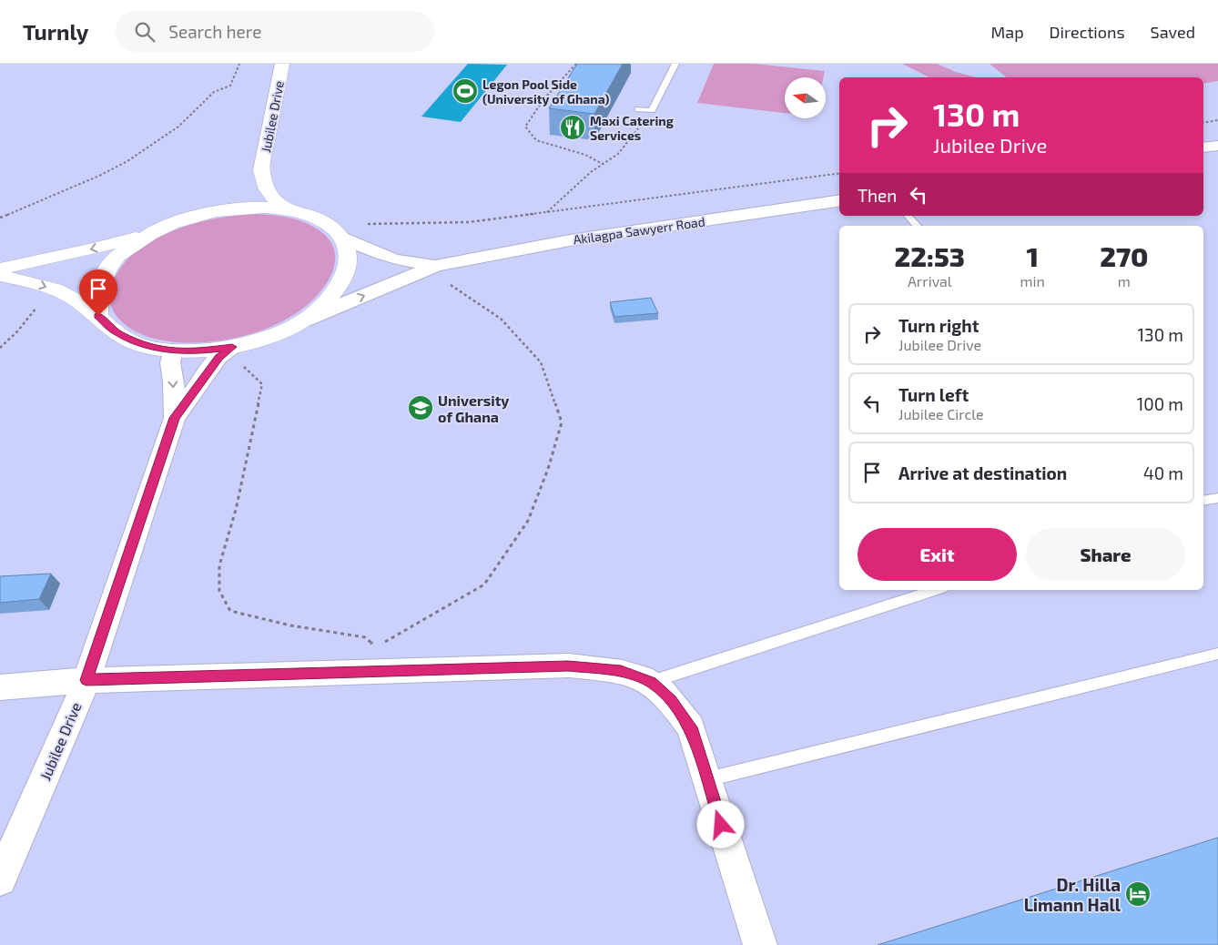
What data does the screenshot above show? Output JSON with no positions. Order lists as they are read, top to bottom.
{
  "streets": {
    "street": ["Jubilee Drive", "Akilagpa Sawyerr Road"]
  },
  "places": {
    "sports": ["Legon Pool Side (University of Ghana)"],
    "restaurant": ["Maxi Catering Services"],
    "school or university": ["University of Ghana"],
    "hotel": ["Dr. Hilla Limann Hall"]
  },
  "north": "left",
  "page": {
    "header": "Turnly",
    "search": "Search here",
    "nav": ["Map", "Directions", "Saved"],
    "turn": ["130 m", "Jubilee Drive"],
    "then": "Then",
    "eta": [
      "22:53",
      "Arrival",
      "1",
      "min",
      "270",
      "m"
    ],
    "list": [
      {
        "name": "Turn right",
        "note": "Jubilee Drive",
        "value": "130 m"
      },
      {
        "name": "Turn left",
        "note": "Jubilee Circle",
        "value": "100 m"
      },
      {
        "name": "Arrive at destination",
        "value": "40 m"
      }
    ],
    "buttons": ["Exit", "Share"]
  }
}
